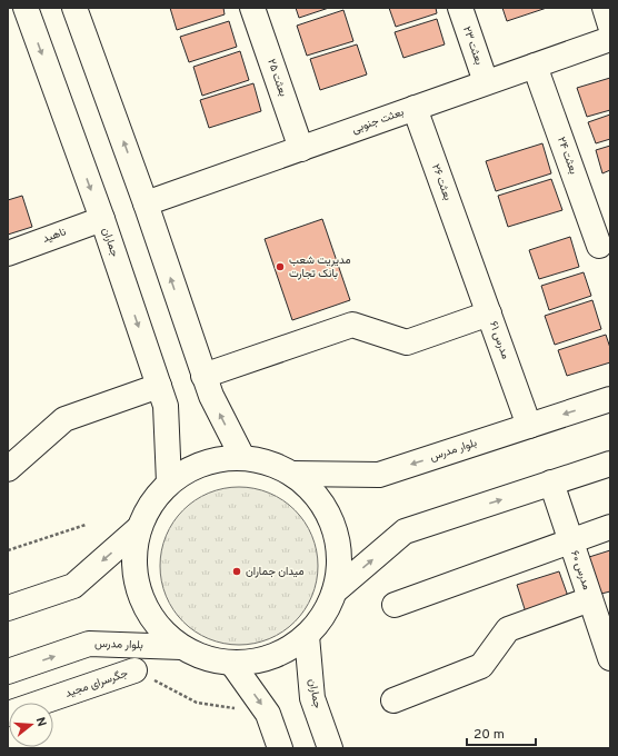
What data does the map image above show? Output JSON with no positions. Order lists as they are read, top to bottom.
{
  "streets": {
    "street": [
      "بعثت ۲۳",
      "بعثت ۲۵",
      "بعثت جنوبی",
      "بعثت ۲۴",
      "بعثت ۲۶",
      "ناهید",
      "جماران",
      "مدرس ۶۱",
      "بلوار مدرس",
      "مدرس ۶۰",
      "جگرسرای مجید"
    ]
  },
  "crossings": [
    ["بعثت ۲۳", "بعثت جنوبی"],
    ["بعثت ۲۵", "بعثت جنوبی"],
    ["بعثت جنوبی", "بعثت ۲۴"],
    ["بعثت جنوبی", "بعثت ۲۶"],
    ["بعثت ۲۶", "مدرس ۶۱"],
    ["ناهید", "جماران"],
    ["مدرس ۶۱", "بلوار مدرس"]
  ],
  "places": ["مدیریت شعب بانک تجارت", "میدان جماران"],
  "scale_bar": "20 m",
  "north": "right"
}
